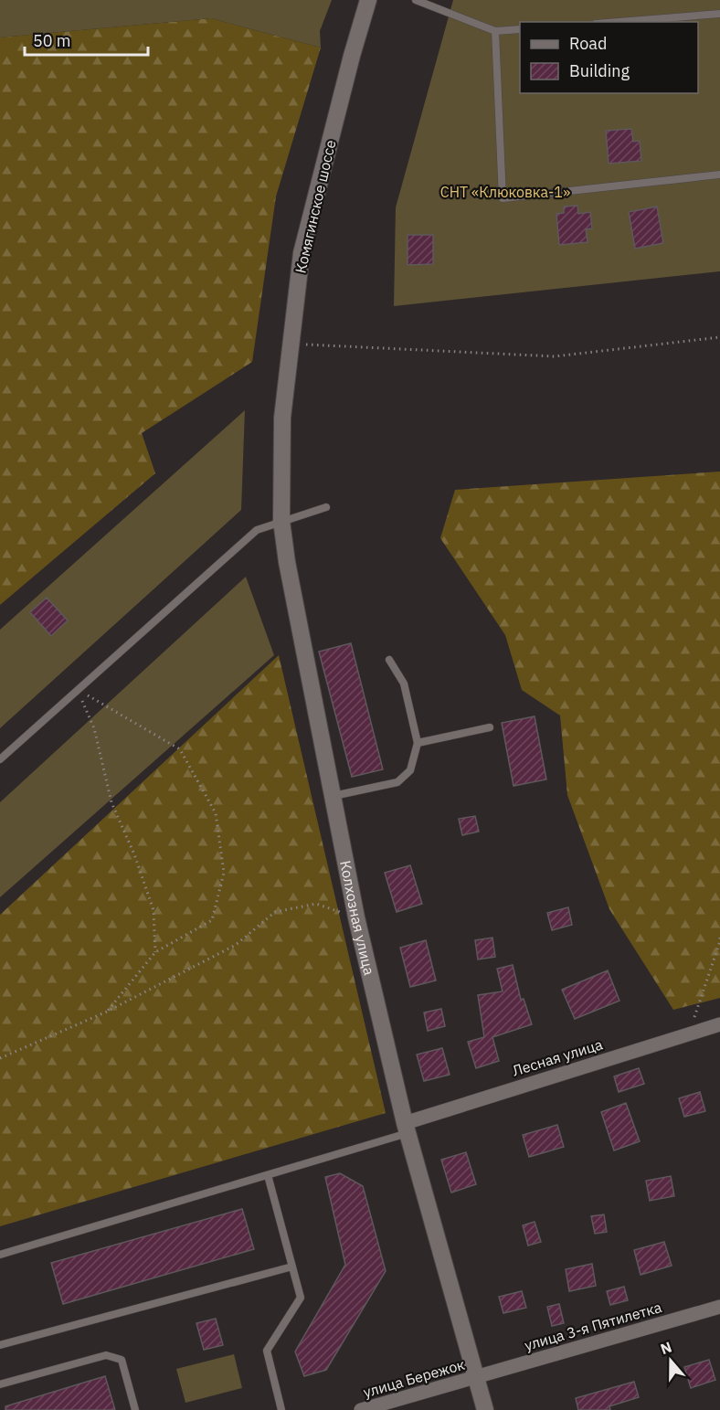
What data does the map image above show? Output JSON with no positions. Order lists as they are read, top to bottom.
{
  "streets": {
    "street": [
      "Комягинское шоссе",
      "Колхозная улица",
      "Лесная улица",
      "улица 3-я Пятилетка",
      "улица Бережок"
    ]
  },
  "crossings": [
    ["Комягинское шоссе", "Колхозная улица"],
    ["Колхозная улица", "Лесная улица"],
    ["Колхозная улица", "улица 3-я Пятилетка"],
    ["Колхозная улица", "улица Бережок"],
    ["улица 3-я Пятилетка", "улица Бережок"]
  ],
  "parks": ["СНТ «Клюковка-1»"],
  "legend": ["Road", "Building"],
  "scale_bar": "50 m",
  "north": "top"
}
